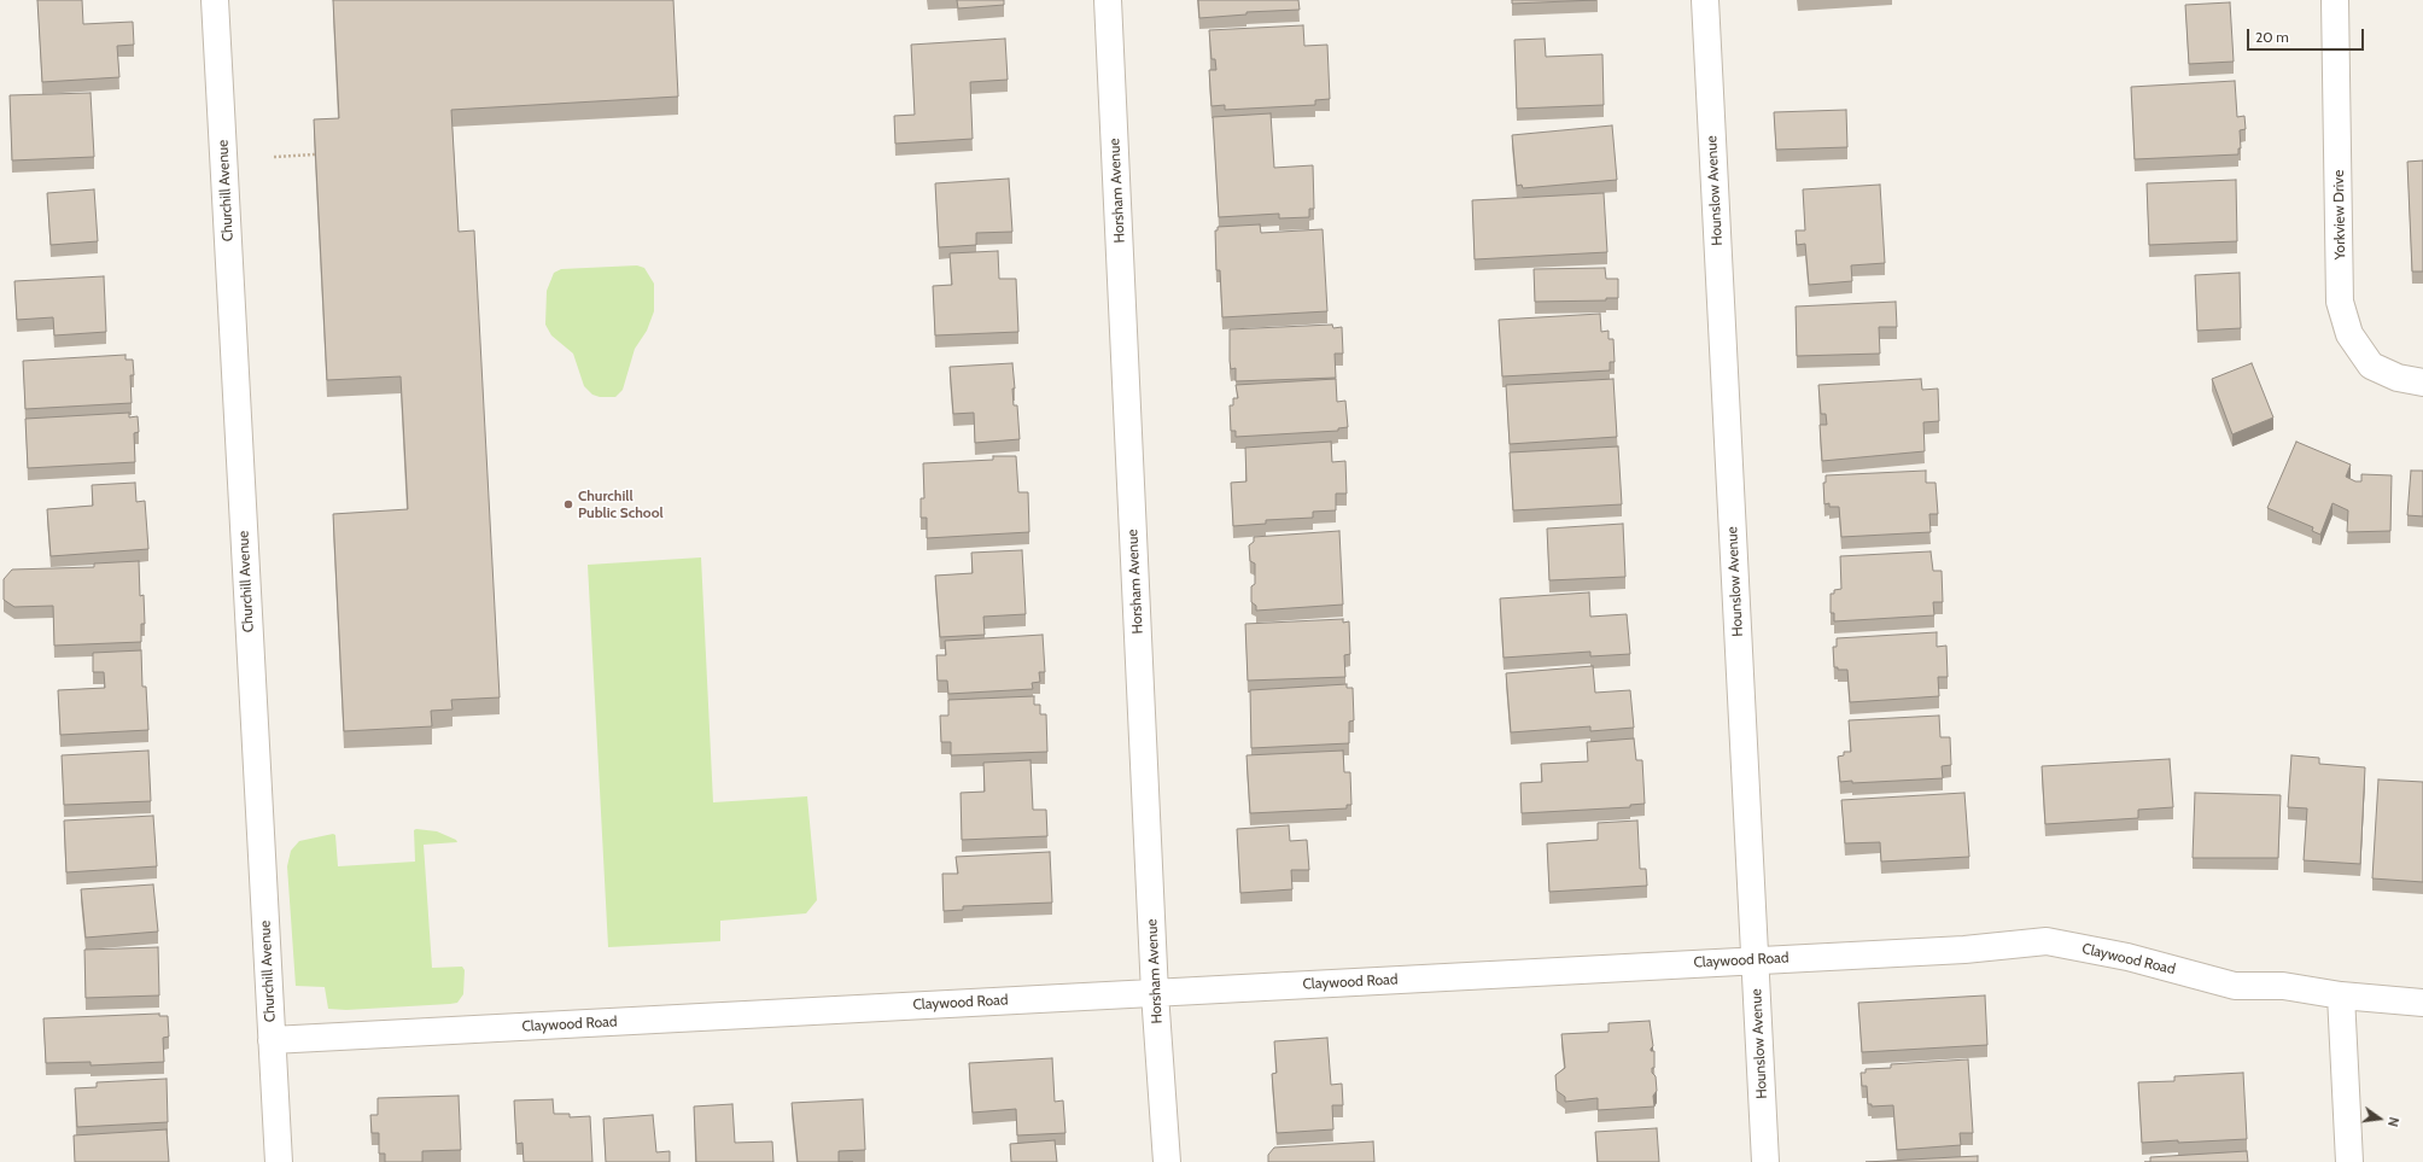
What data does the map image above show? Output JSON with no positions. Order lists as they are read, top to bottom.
{
  "streets": {
    "street": [
      "Churchill Avenue",
      "Horsham Avenue",
      "Hounslow Avenue",
      "Yorkview Drive",
      "Claywood Road"
    ]
  },
  "crossings": [
    ["Churchill Avenue", "Claywood Road"],
    ["Horsham Avenue", "Claywood Road"],
    ["Hounslow Avenue", "Claywood Road"]
  ],
  "places": ["Churchill Public School"],
  "scale_bar": "20 m",
  "north": "right"
}
